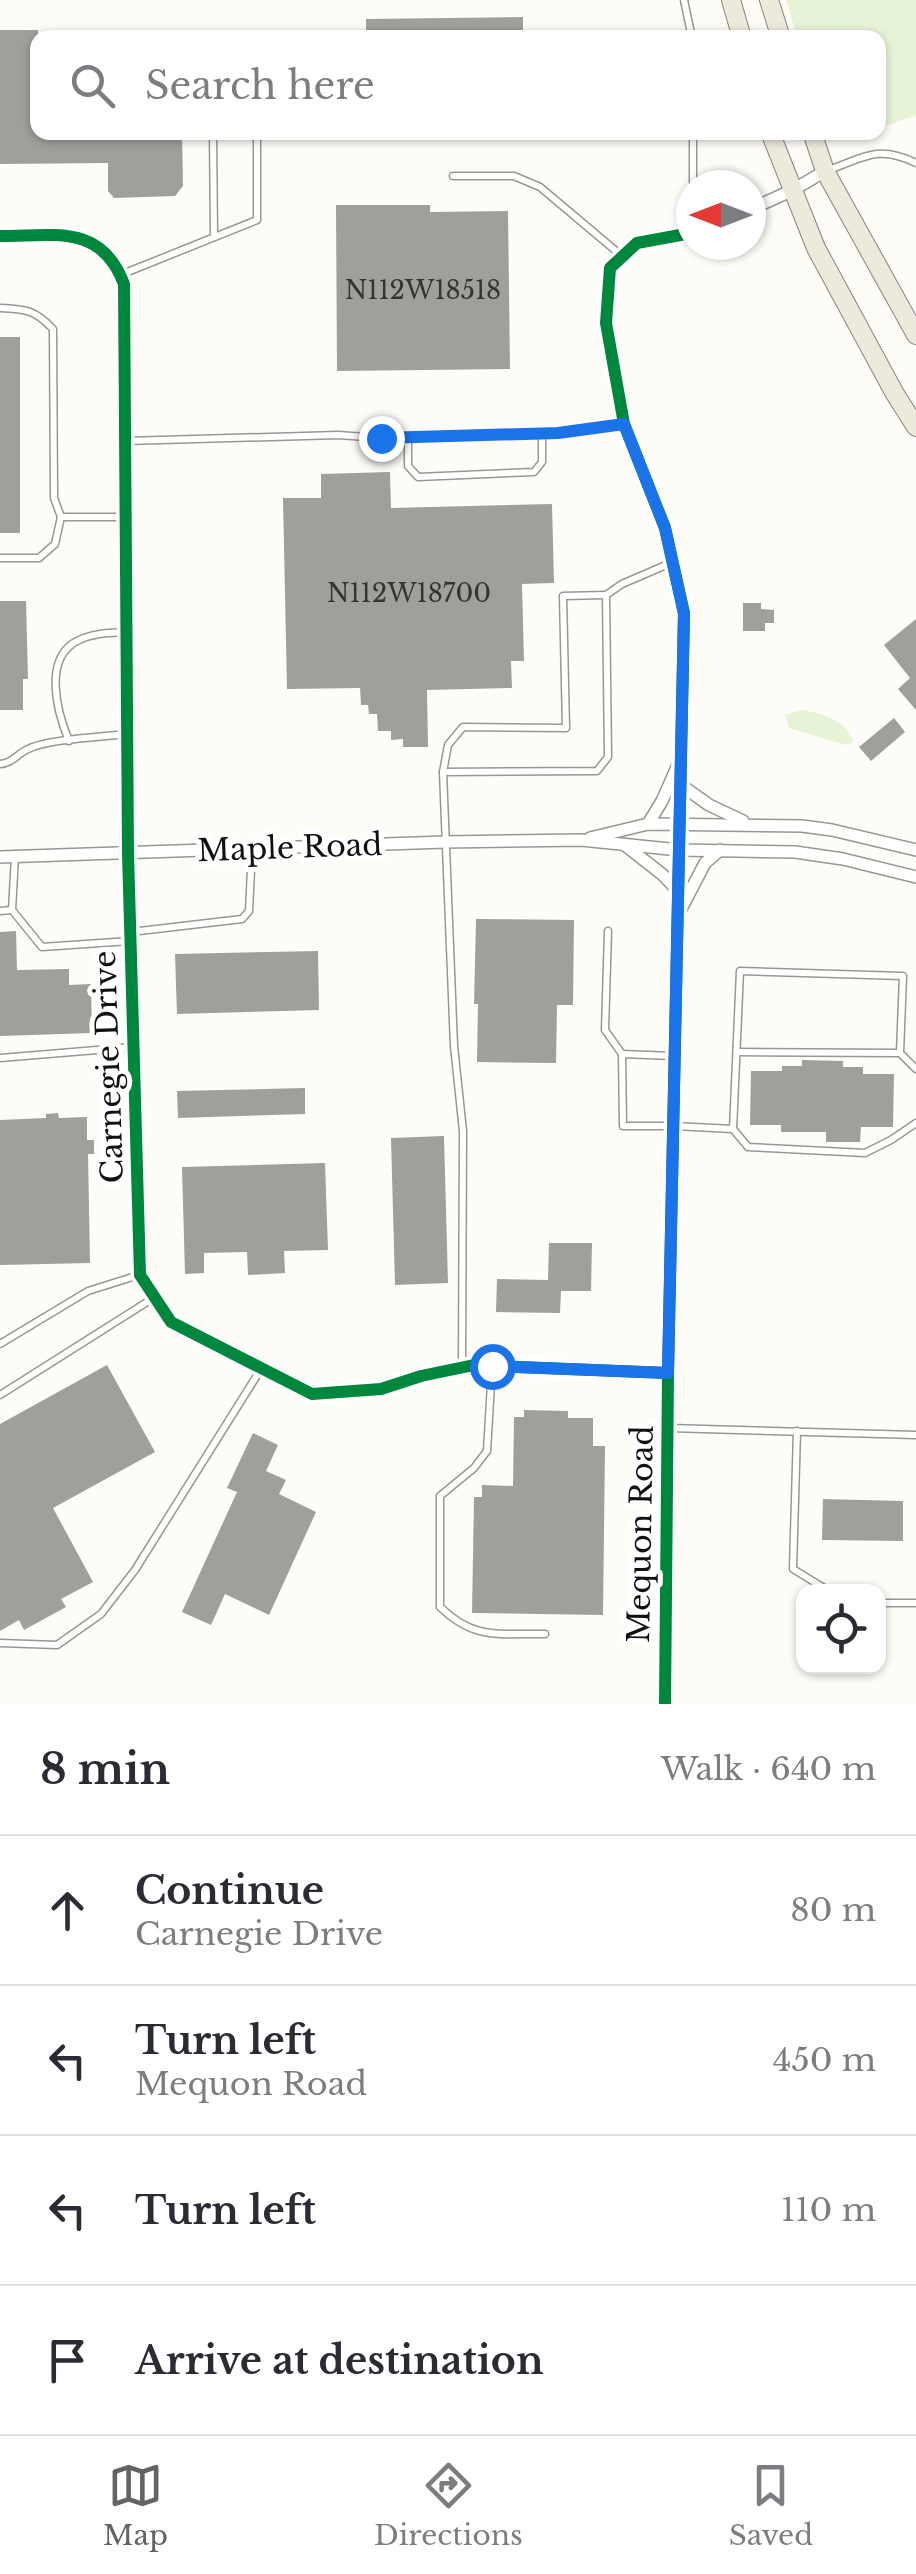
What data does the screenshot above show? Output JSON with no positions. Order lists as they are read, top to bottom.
{
  "streets": {
    "street": ["Maple Road", "Carnegie Drive", "Mequon Road"]
  },
  "crossings": [
    ["Maple Road", "Carnegie Drive"],
    ["Maple Road", "Mequon Road"]
  ],
  "house_numbers": ["N112W18518", "N112W18700"],
  "north": "left",
  "page": {
    "search": "Search here",
    "heading": ["8 min", "Walk · 640 m"],
    "list": [
      ["Continue", "Carnegie Drive", "80 m"],
      ["Turn left", "Mequon Road", "450 m"],
      ["Turn left", "110 m"],
      "Arrive at destination"
    ],
    "nav": ["Map", "Directions", "Saved"]
  }
}
